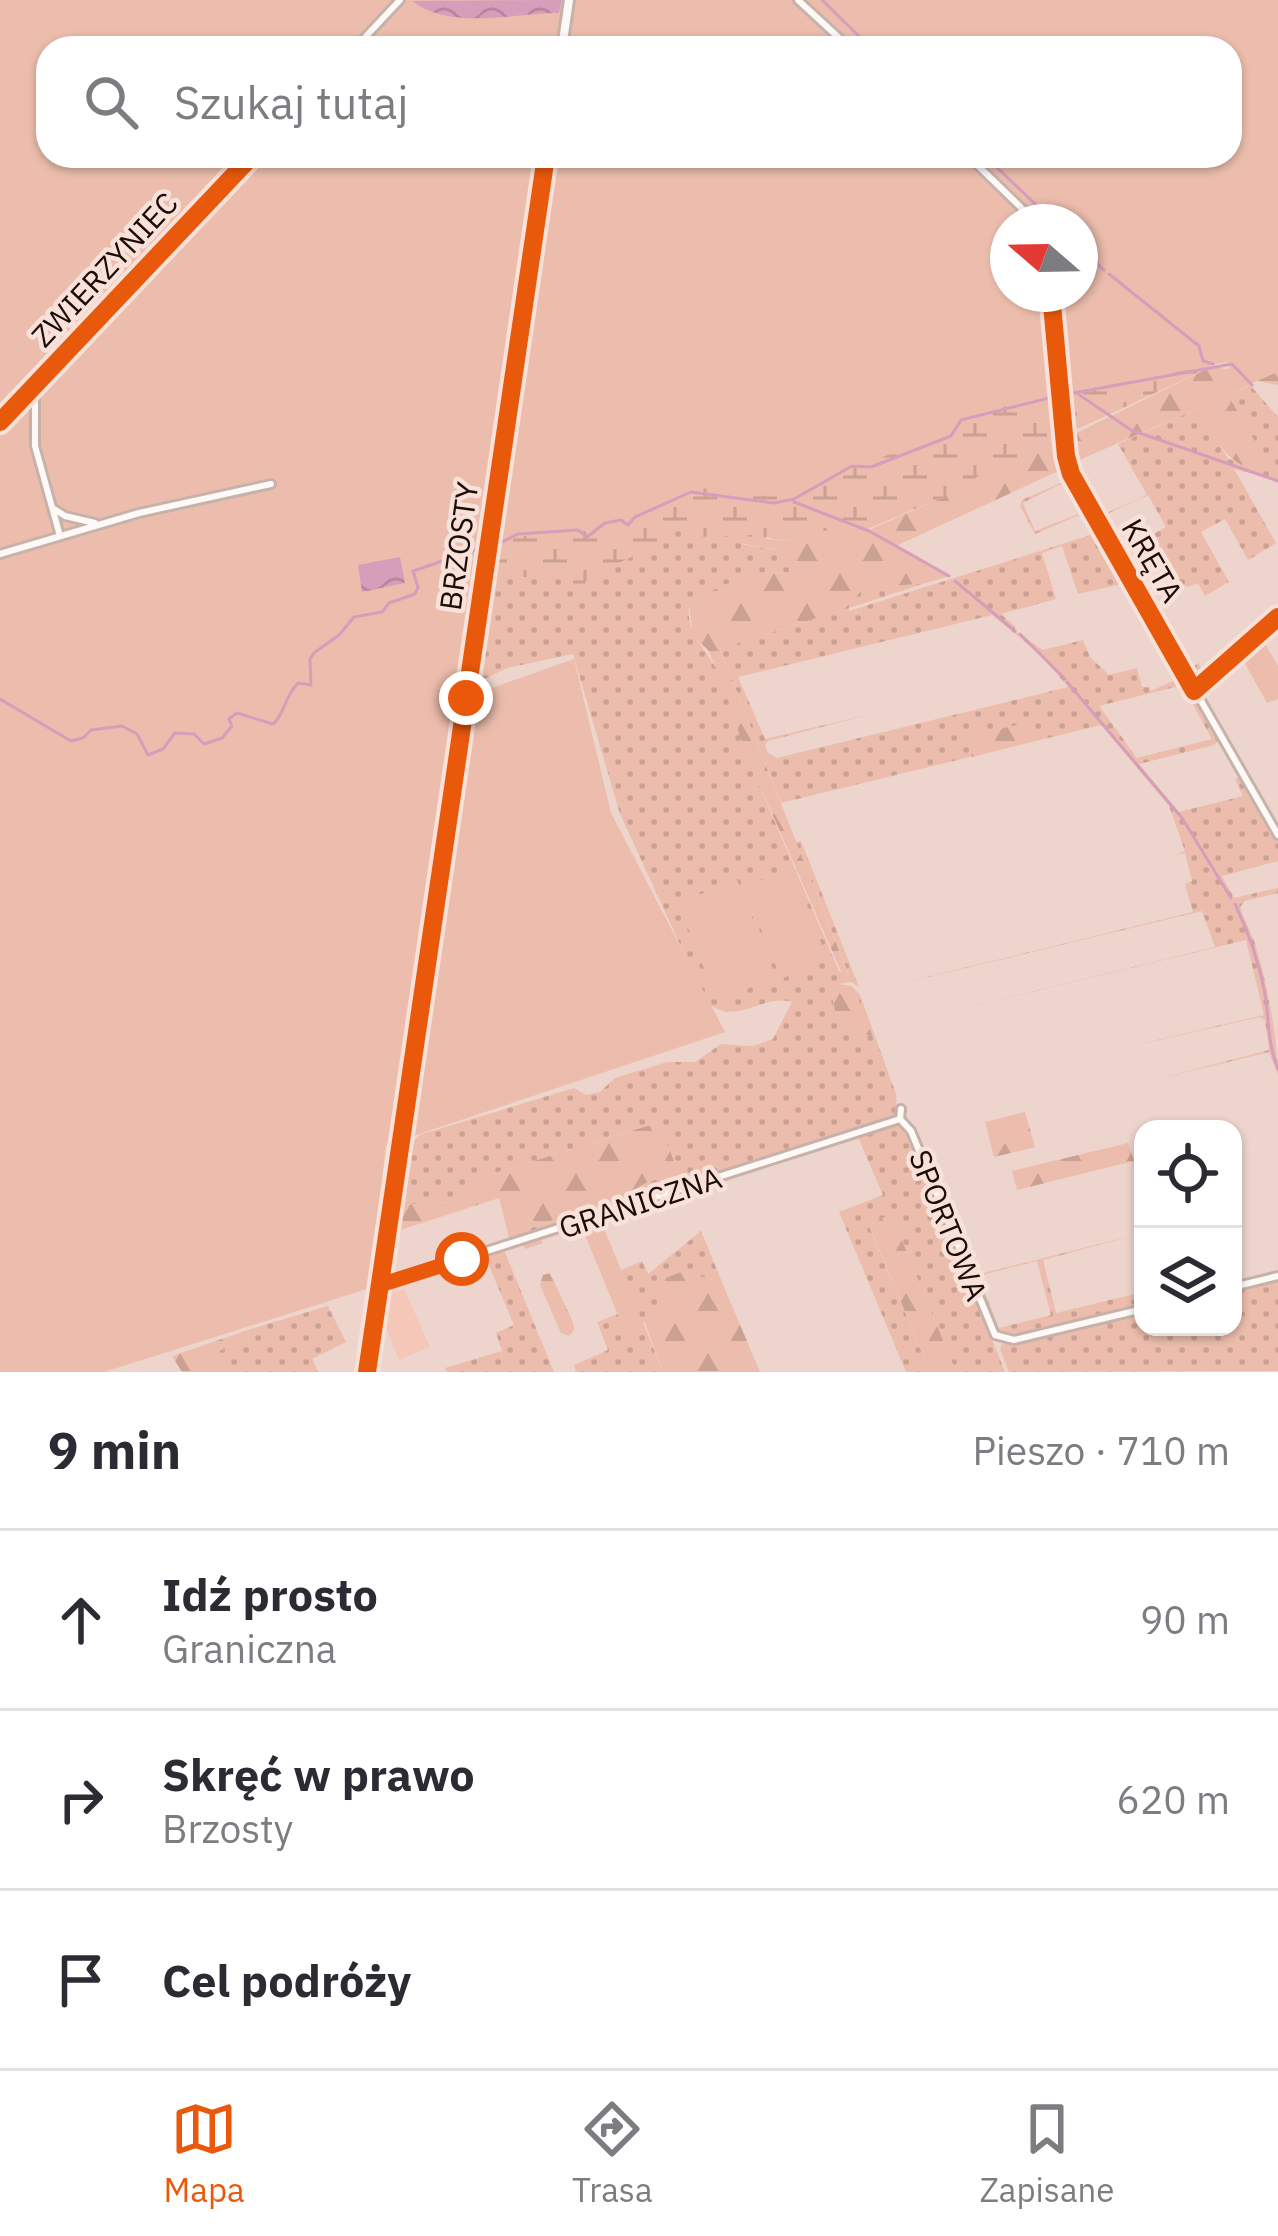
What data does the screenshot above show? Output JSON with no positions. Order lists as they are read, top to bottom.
{
  "streets": {
    "street": [
      "ZWIERZYNIEC",
      "BRZOSTY",
      "KRĘTA",
      "GRANICZNA",
      "SPORTOWA"
    ]
  },
  "crossings": [
    ["BRZOSTY", "GRANICZNA"],
    ["GRANICZNA", "SPORTOWA"]
  ],
  "north": "left",
  "page": {
    "search": "Szukaj tutaj",
    "heading": ["9 min", "Pieszo · 710 m"],
    "list": [
      ["Idź prosto", "Graniczna", "90 m"],
      ["Skręć w prawo", "Brzosty", "620 m"],
      "Cel podróży"
    ],
    "nav": ["Mapa", "Trasa", "Zapisane"]
  }
}
